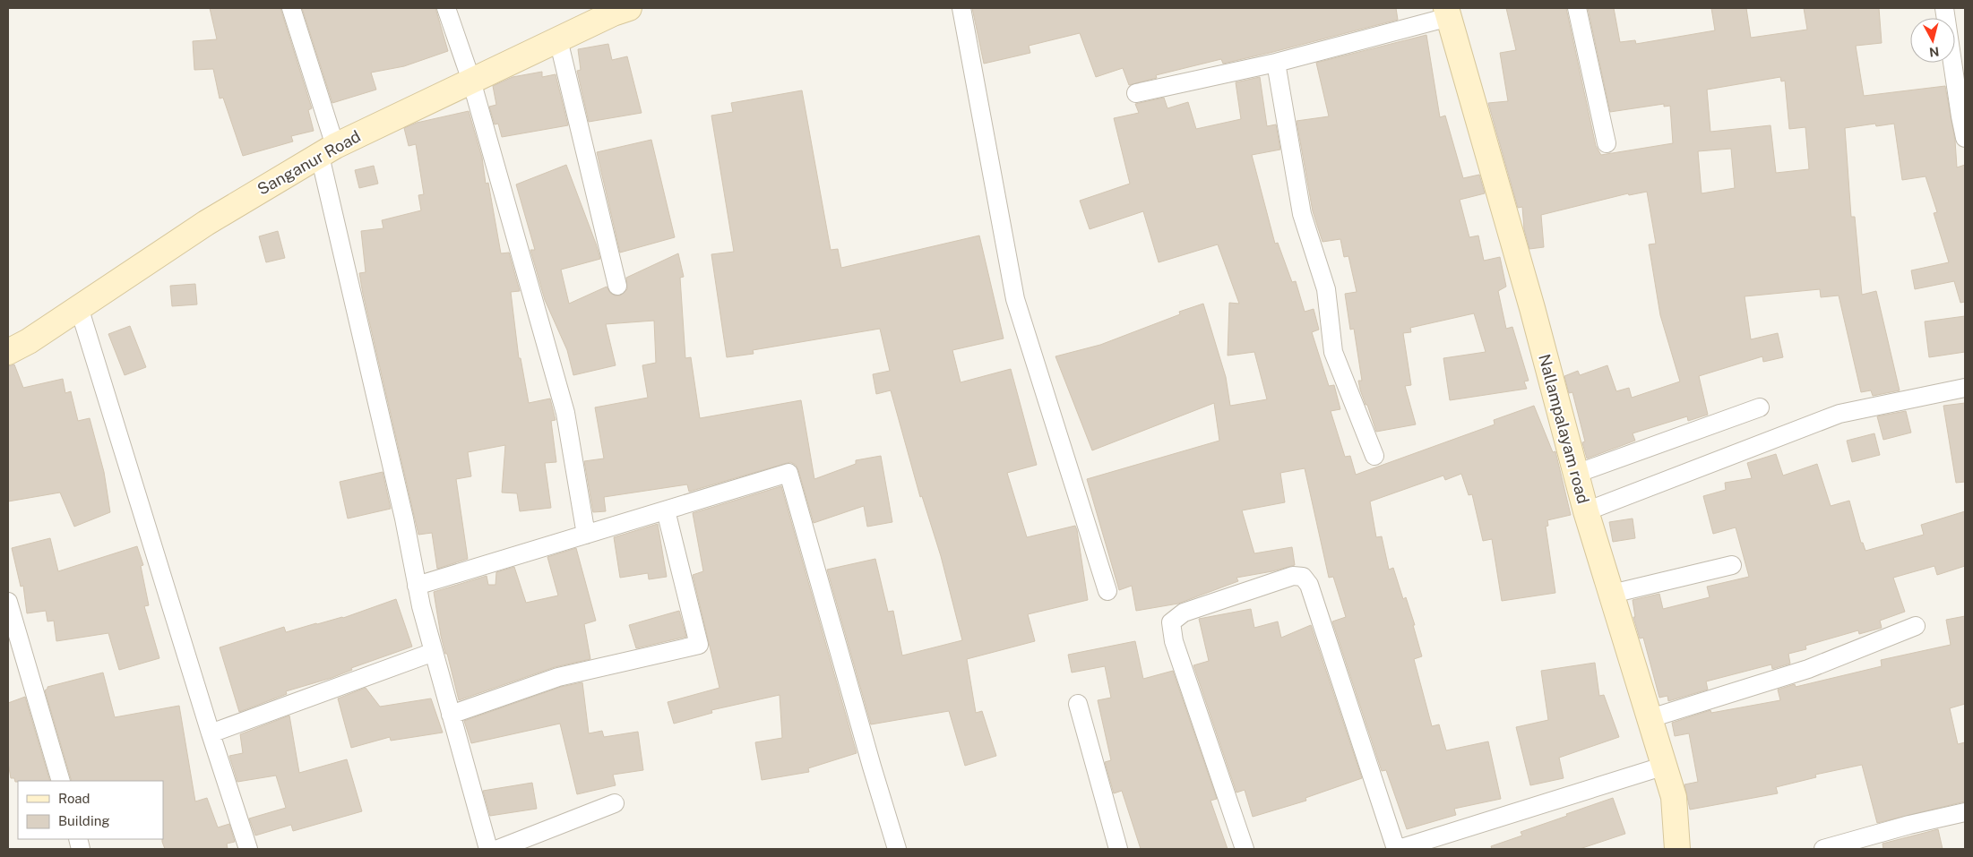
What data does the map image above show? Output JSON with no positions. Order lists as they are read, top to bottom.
{
  "streets": {
    "street": ["Sanganur Road", "Nallampalayam road"]
  },
  "legend": ["Road", "Building"],
  "north": "bottom"
}
